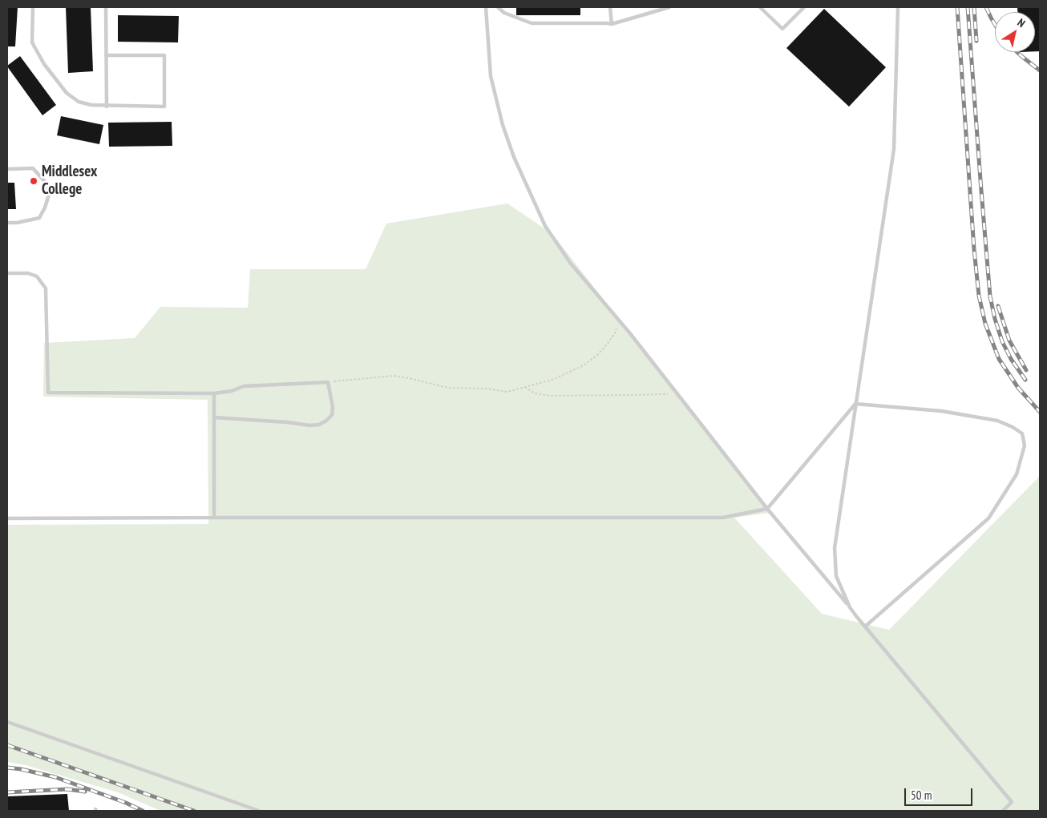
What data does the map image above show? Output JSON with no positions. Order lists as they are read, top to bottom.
{
  "places": ["Middlesex College"],
  "scale_bar": "50 m",
  "north": "top right"
}
